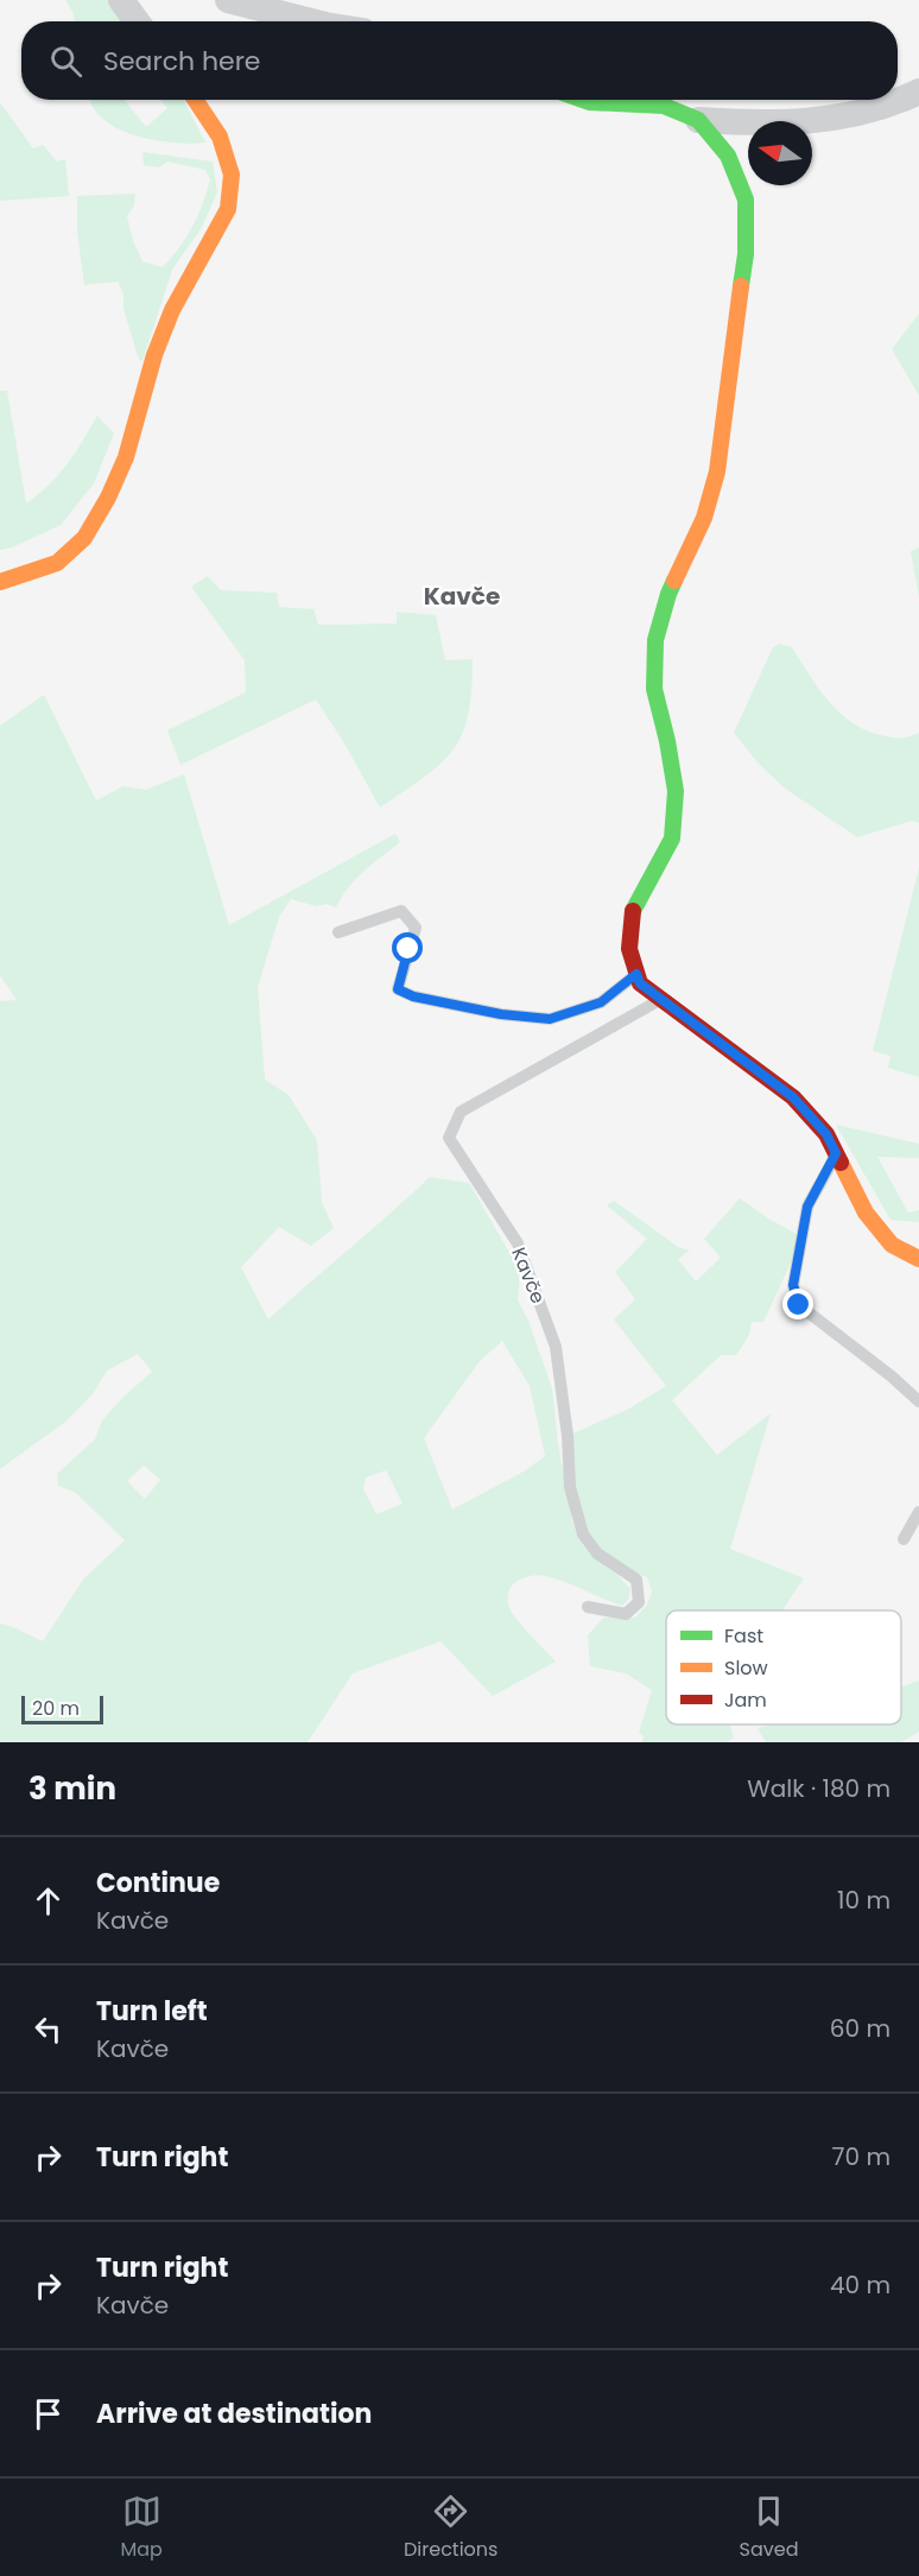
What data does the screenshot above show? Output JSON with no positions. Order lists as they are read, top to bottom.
{
  "streets": {
    "lane": ["Kavče"]
  },
  "districts": ["Kavče"],
  "legend": ["Fast", "Slow", "Jam"],
  "scale_bar": "20 m",
  "north": "left",
  "page": {
    "search": "Search here",
    "scale": "20 m",
    "heading": ["3 min", "Walk · 180 m"],
    "list": [
      ["Continue", "Kavče", "10 m"],
      ["Turn left", "Kavče", "60 m"],
      ["Turn right", "70 m"],
      ["Turn right", "Kavče", "40 m"],
      "Arrive at destination"
    ],
    "nav": ["Map", "Directions", "Saved"]
  }
}
